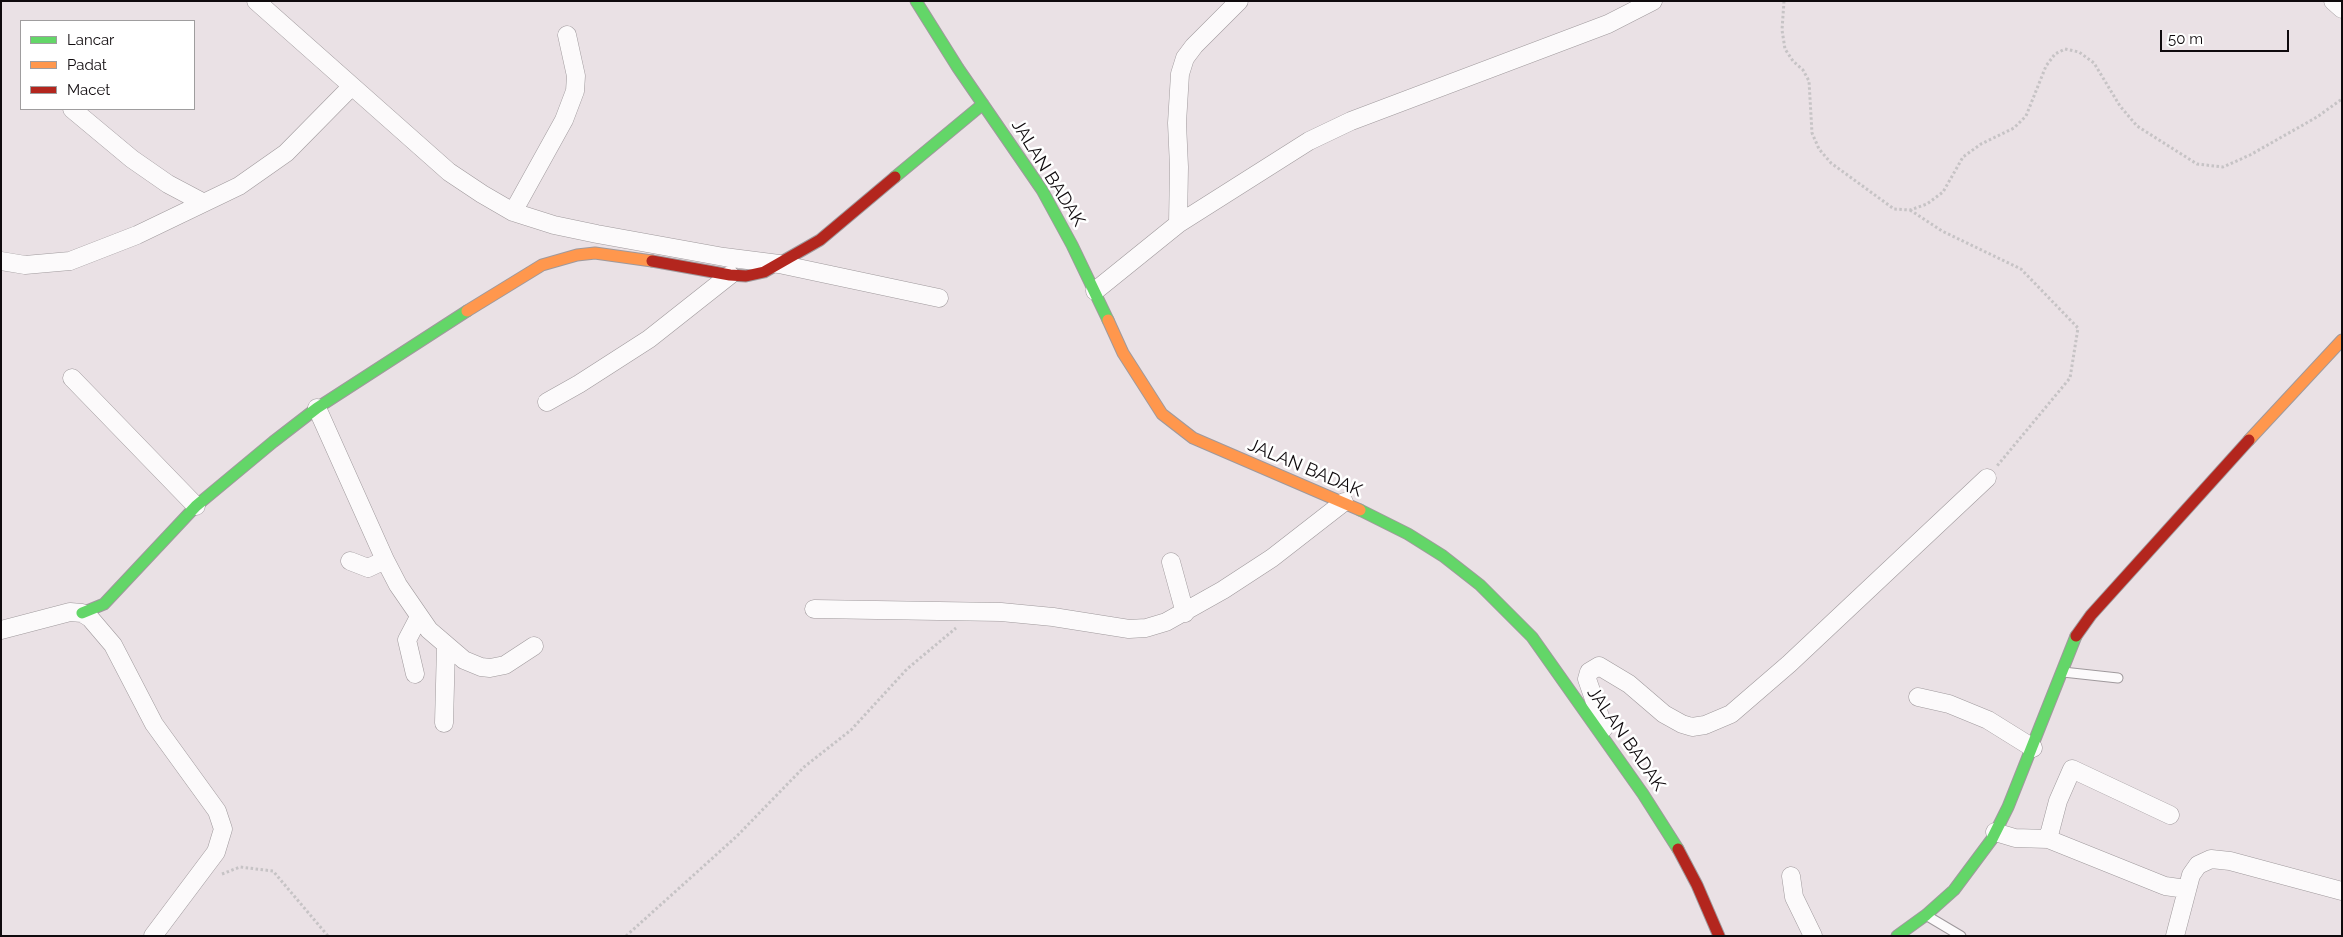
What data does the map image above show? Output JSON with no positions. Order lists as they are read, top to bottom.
{
  "streets": {
    "street": ["JALAN BADAK"]
  },
  "legend": ["Lancar", "Padat", "Macet"],
  "scale_bar": "50 m"
}
